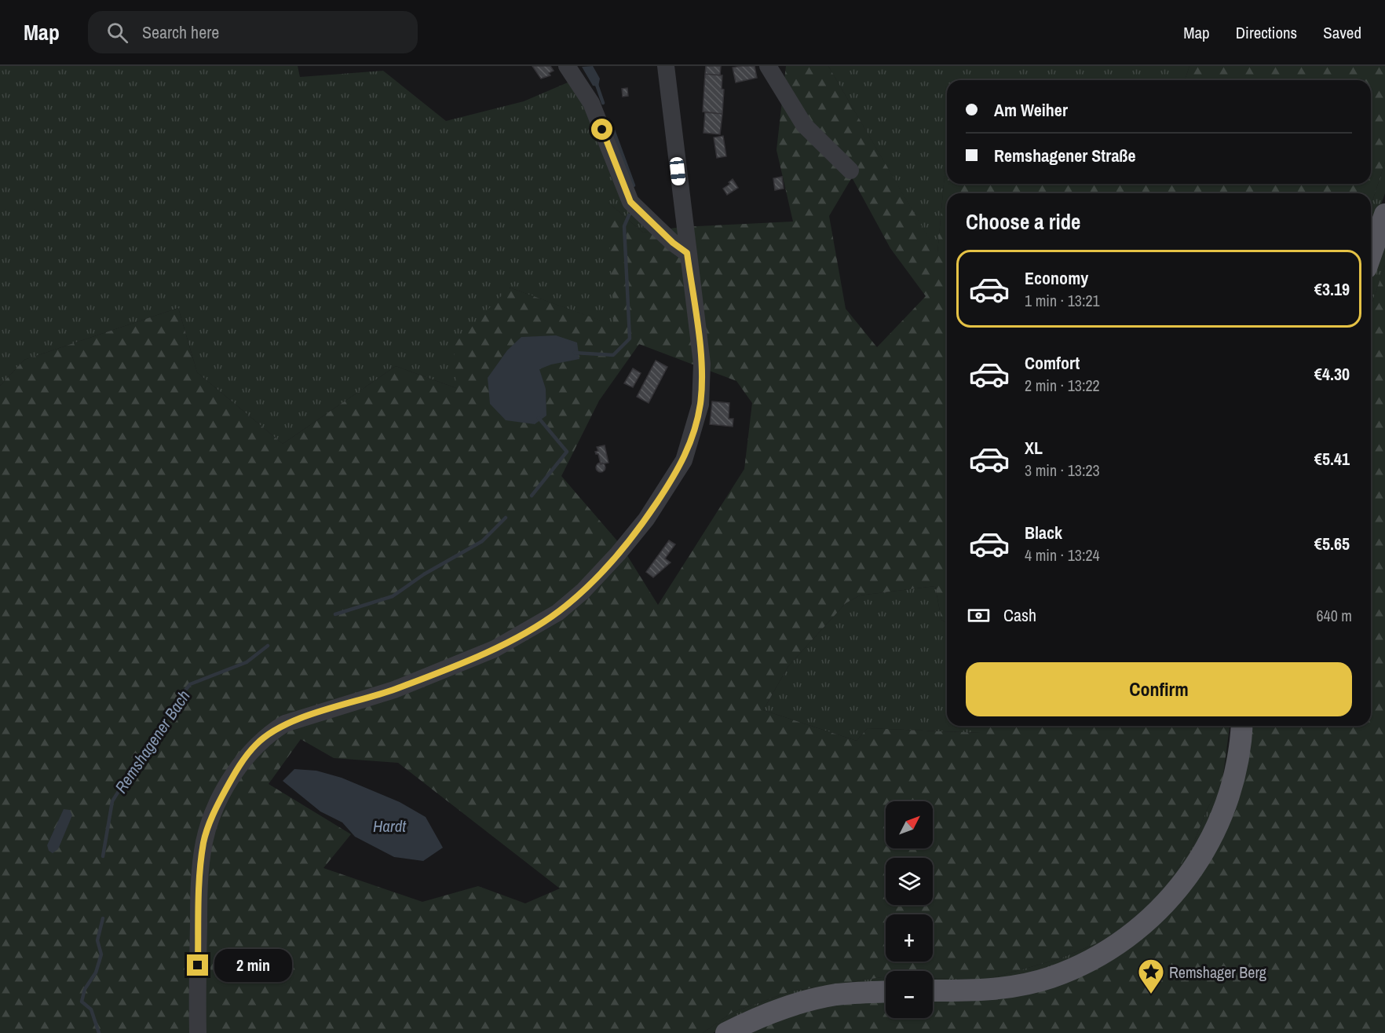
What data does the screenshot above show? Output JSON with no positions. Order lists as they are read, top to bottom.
{
  "water": ["Remshagener Bach", "Hardt"],
  "places": {
    "place": ["Remshager Berg"]
  },
  "north": "top right",
  "page": {
    "header": "Map",
    "search": "Search here",
    "nav": ["Map", "Directions", "Saved"],
    "banner": ["Am Weiher", "Remshagener Straße"],
    "heading": "Choose a ride",
    "list": [
      {
        "name": "Economy",
        "note": "1 min · 13:21",
        "value": "€3.19"
      },
      {
        "name": "Comfort",
        "note": "2 min · 13:22",
        "value": "€4.30"
      },
      {
        "name": "XL",
        "note": "3 min · 13:23",
        "value": "€5.41"
      },
      {
        "name": "Black",
        "note": "4 min · 13:24",
        "value": "€5.65"
      }
    ],
    "pay": ["Cash", "640 m"],
    "buttons": "Confirm",
    "map_buttons": ["+", "−"],
    "bubble": "2 min"
  }
}
